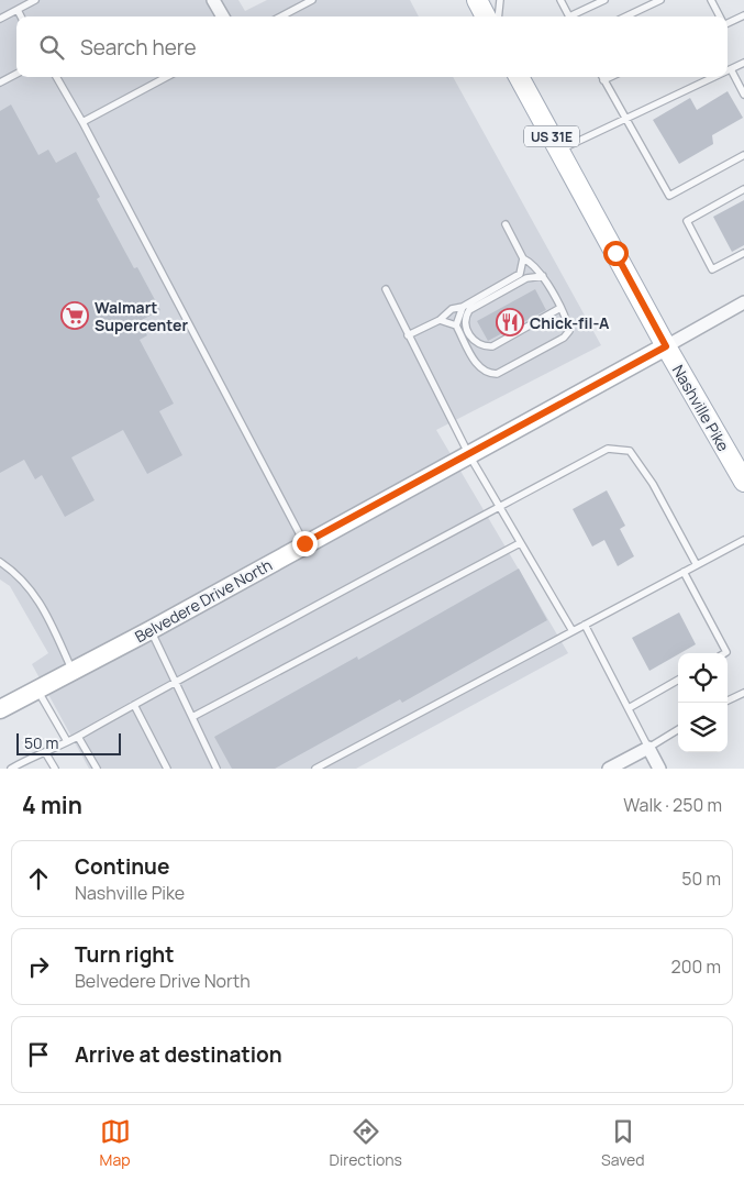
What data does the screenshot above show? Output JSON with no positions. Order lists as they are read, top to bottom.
{
  "streets": {
    "main road": ["US 31E", "Nashville Pike"],
    "street": ["Belvedere Drive North"]
  },
  "crossings": [
    ["Nashville Pike", "Belvedere Drive North"]
  ],
  "places": {
    "supermarket": ["Walmart Supercenter"],
    "restaurant": ["Chick-fil-A"]
  },
  "scale_bar": "50 m",
  "page": {
    "search": "Search here",
    "scale": "50 m",
    "heading": ["4 min", "Walk · 250 m"],
    "list": [
      ["Continue", "Nashville Pike", "50 m"],
      ["Turn right", "Belvedere Drive North", "200 m"],
      "Arrive at destination"
    ],
    "nav": ["Map", "Directions", "Saved"]
  }
}
